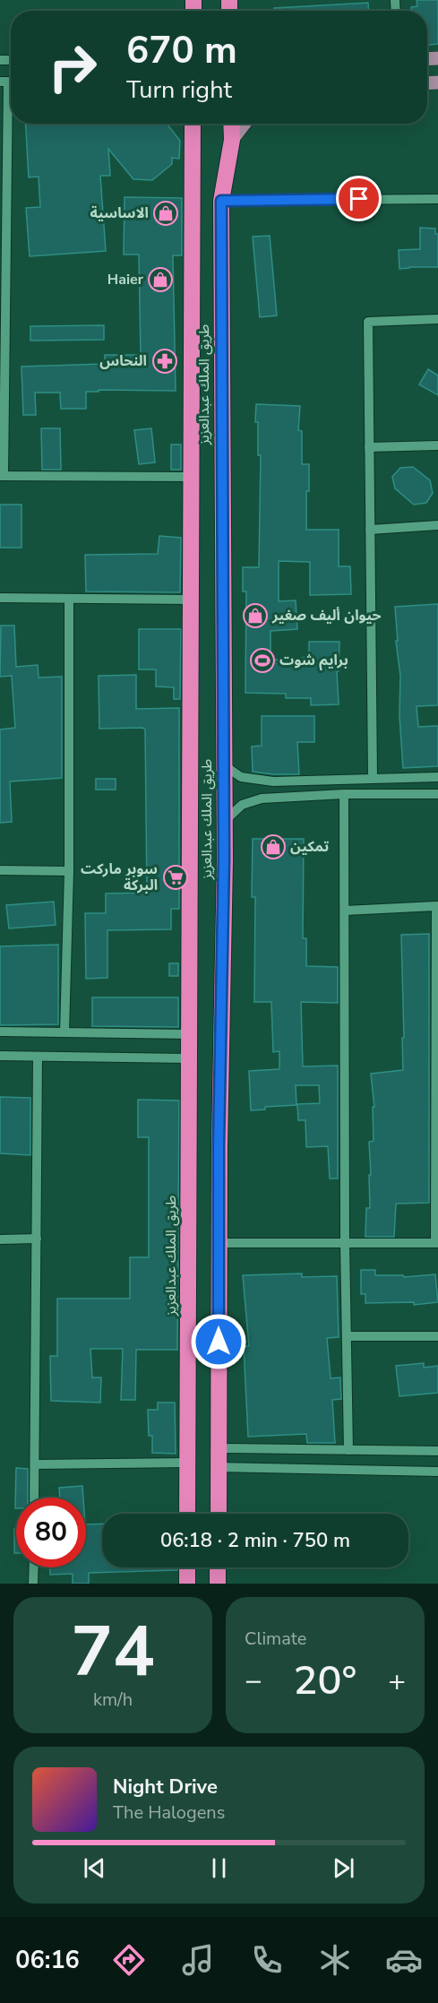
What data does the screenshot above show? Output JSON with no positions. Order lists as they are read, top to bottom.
{
  "streets": {
    "highway": ["طريق الملك عبدالعزيز"]
  },
  "places": {
    "shop": [
      "الاساسية",
      "Haier",
      "حيوان أليف صغير",
      "تمكين"
    ],
    "pharmacy": ["النحاس"],
    "sports": ["برايم شوت"],
    "supermarket": ["سوبر ماركت البركة"]
  },
  "page": {
    "turn": ["670 m", "Turn right"],
    "limit": "80",
    "trip": "06:18 · 2 min · 750 m",
    "tile": [
      ["74", "km/h"],
      "Climate"
    ],
    "heat": ["−", "20°", "+"],
    "song": ["Night Drive", "The Halogens"],
    "tabs": "06:16"
  }
}
